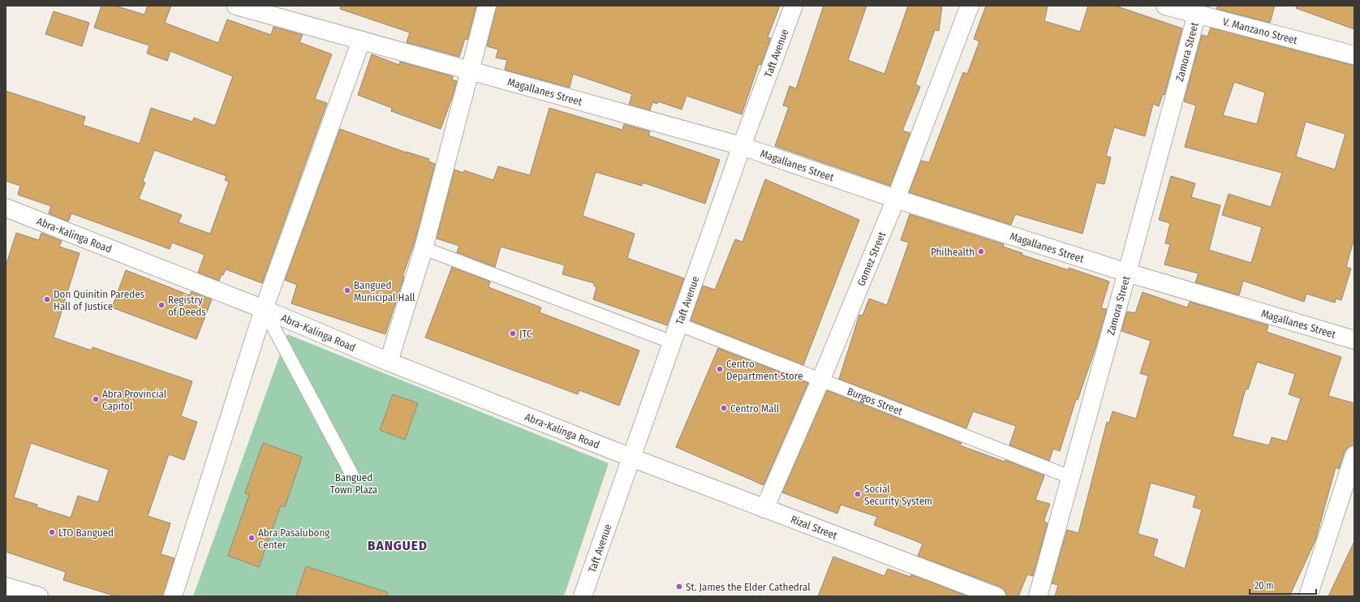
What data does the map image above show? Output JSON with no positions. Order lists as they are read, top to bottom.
{
  "streets": {
    "street": [
      "V. Manzano Street",
      "Zamora Street",
      "Taft Avenue",
      "Magallanes Street",
      "Abra-Kalinga Road",
      "Gomez Street",
      "Rizal Street"
    ],
    "lane": ["Burgos Street"]
  },
  "crossings": [
    ["V. Manzano Street", "Zamora Street"],
    ["Zamora Street", "Magallanes Street"],
    ["Zamora Street", "Burgos Street"],
    ["Taft Avenue", "Magallanes Street"],
    ["Taft Avenue", "Abra-Kalinga Road"],
    ["Taft Avenue", "Burgos Street"],
    ["Taft Avenue", "Rizal Street"],
    ["Magallanes Street", "Gomez Street"],
    ["Abra-Kalinga Road", "Rizal Street"],
    ["Gomez Street", "Burgos Street"],
    ["Gomez Street", "Rizal Street"]
  ],
  "districts": ["BANGUED"],
  "parks": ["Bangued Town Plaza"],
  "places": [
    "Philhealth",
    "Bangued Municipal Hall",
    "Don Quinitin Paredes Hall of Justice",
    "Registry of Deeds",
    "JTC",
    "Centro Department Store",
    "Abra Provincial Capitol",
    "Centro Mall",
    "Social Security System",
    "LTO Bangued",
    "Abra Pasalubong Center",
    "St. James the Elder Cathedral"
  ],
  "scale_bar": "20 m"
}
